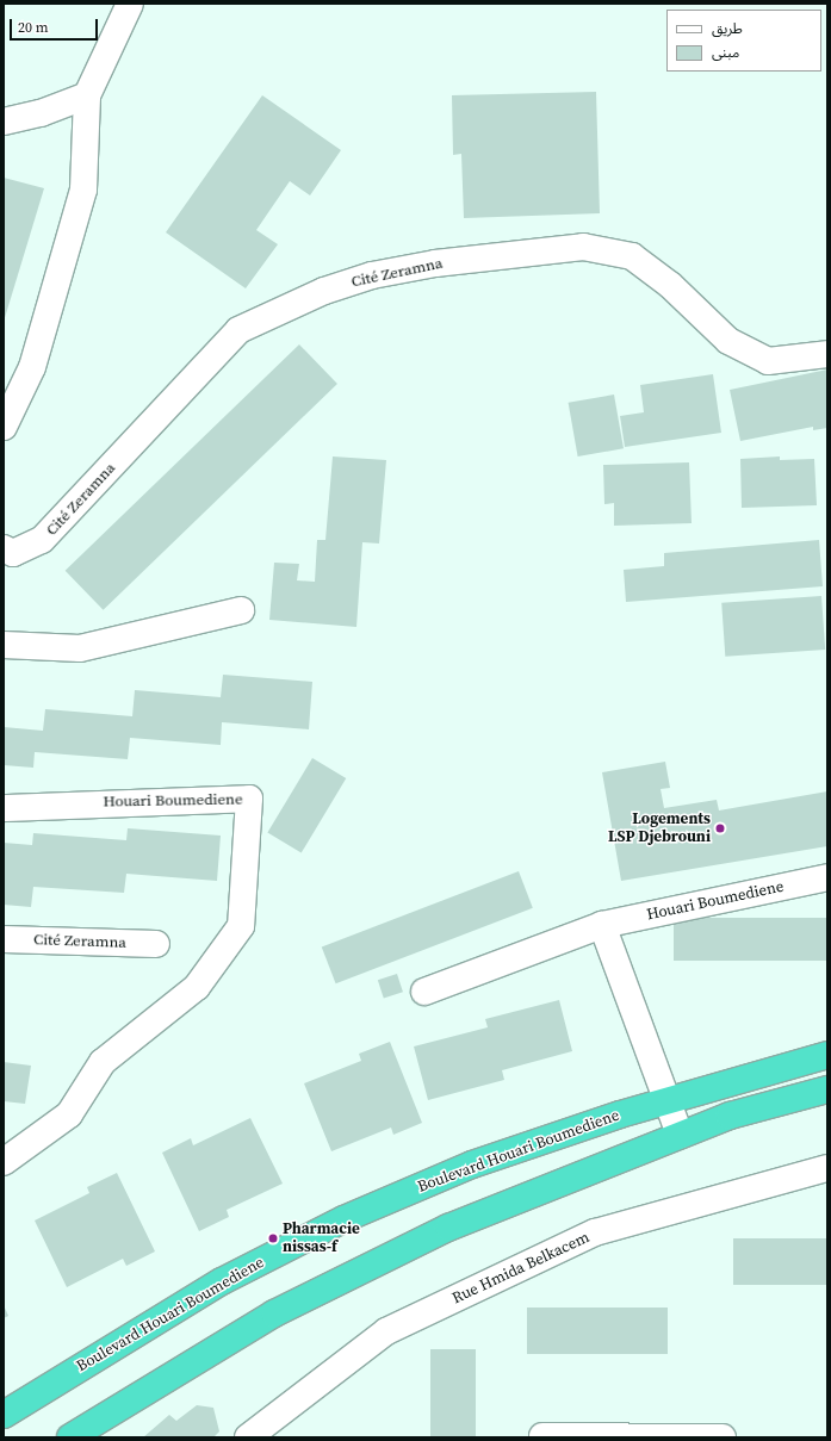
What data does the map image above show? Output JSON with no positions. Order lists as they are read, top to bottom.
{
  "streets": {
    "highway": ["Boulevard Houari Boumediene"],
    "street": ["Cité Zeramna", "Houari Boumediene", "Rue Hmida Belkacem"]
  },
  "places": ["Logements LSP Djebrouni", "Pharmacie nissas-f"],
  "legend": ["طريق", "مبنى"],
  "scale_bar": "20 m"
}
